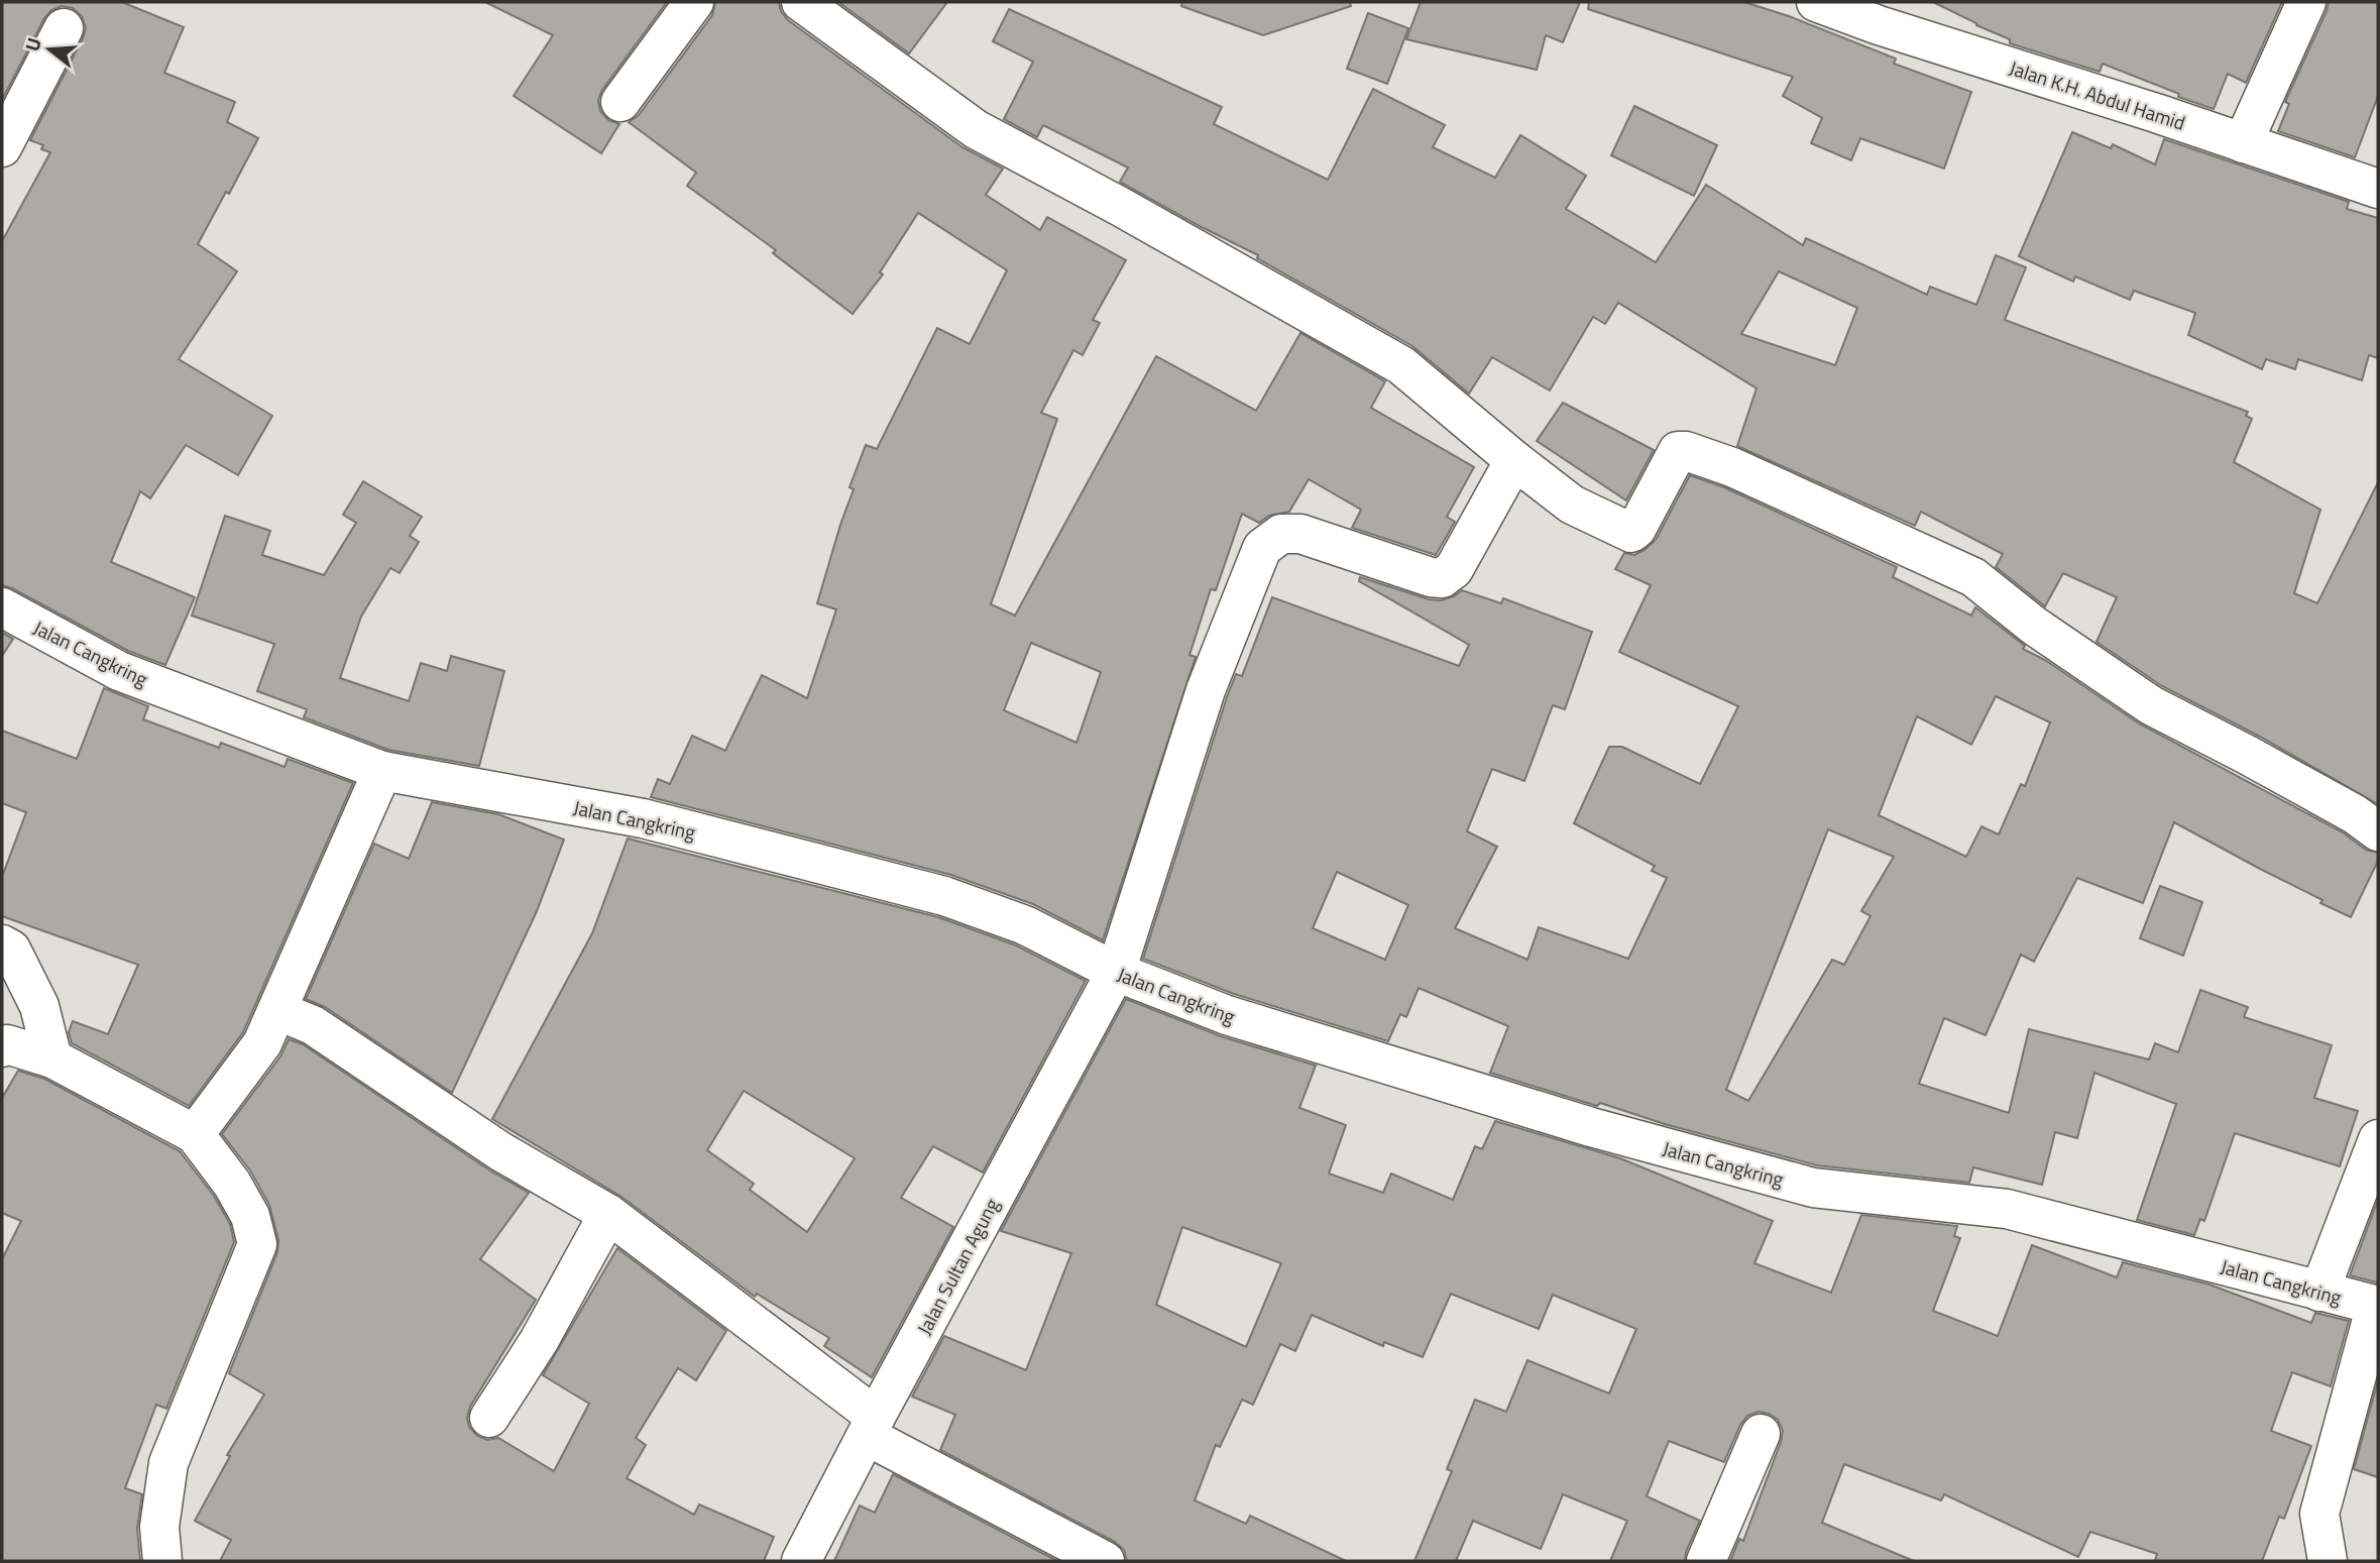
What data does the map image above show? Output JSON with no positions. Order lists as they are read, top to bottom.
{
  "streets": {
    "street": ["Jalan K.H. Abdul Hamid", "Jalan Cangkring", "Jalan Sultan Agung"]
  },
  "crossings": [
    ["Jalan Cangkring", "Jalan Sultan Agung"]
  ],
  "north": "left"
}
